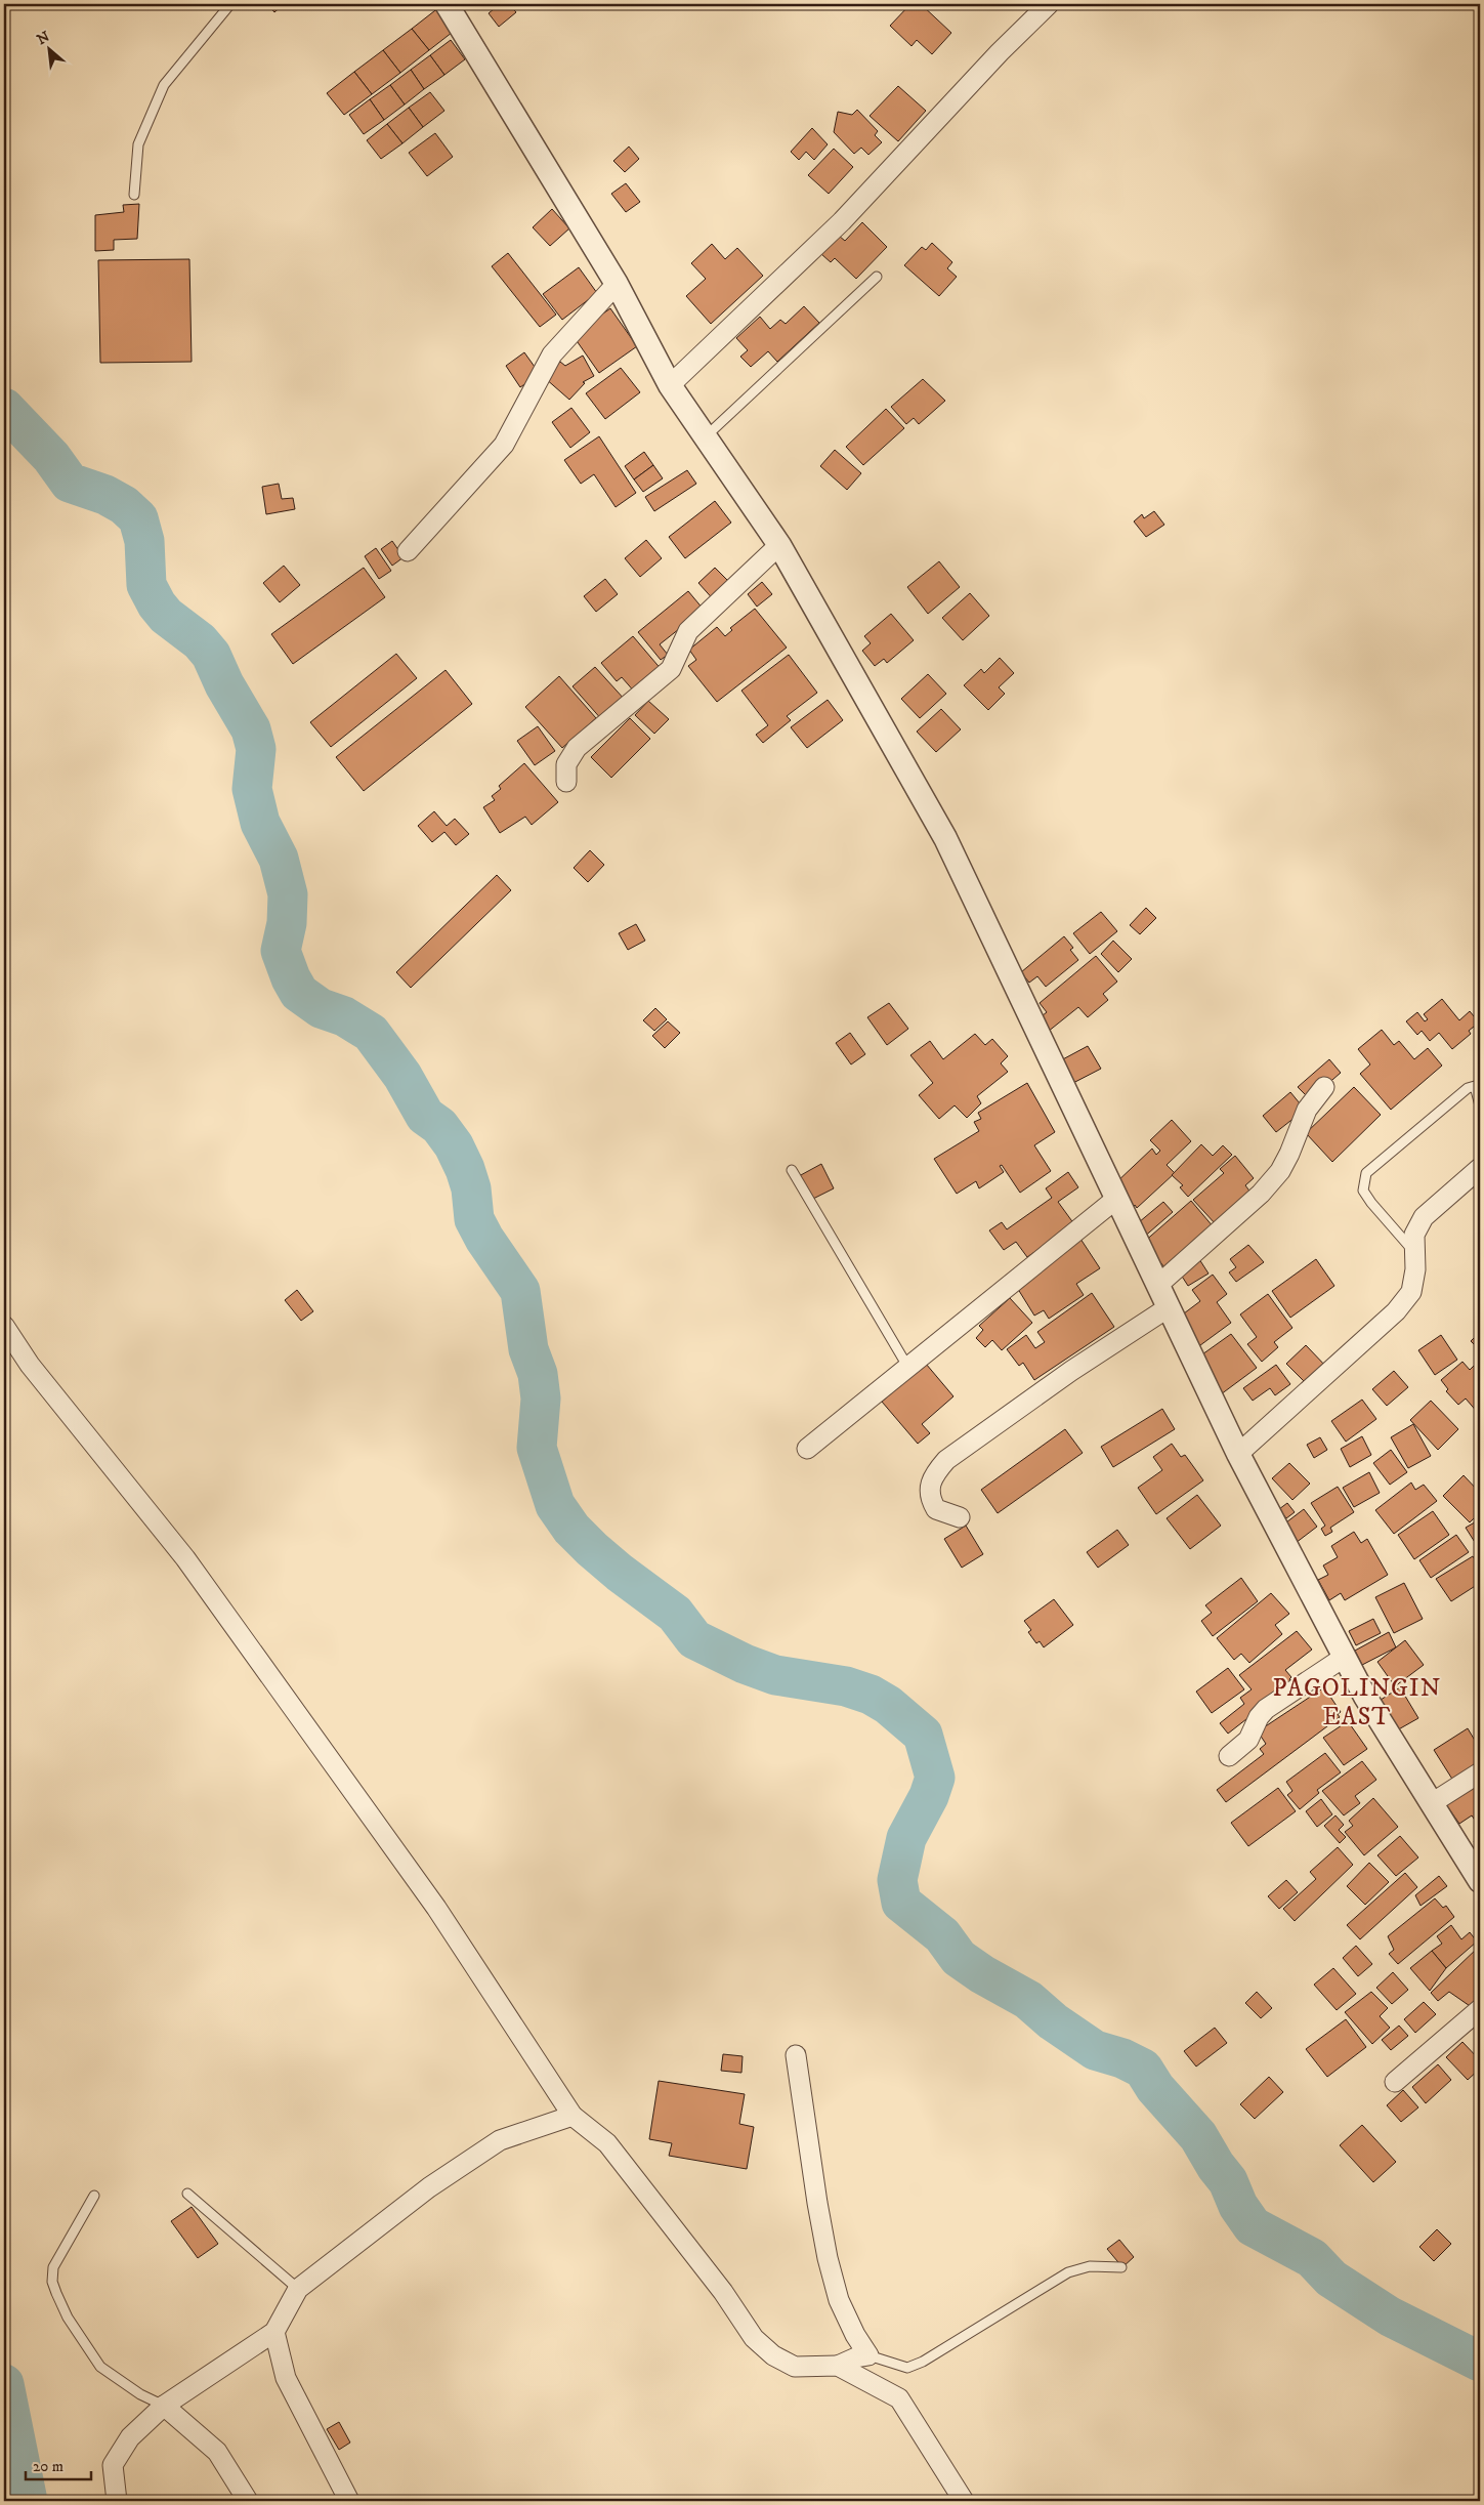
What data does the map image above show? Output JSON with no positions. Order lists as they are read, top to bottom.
{
  "districts": ["PAGOLINGIN EAST"],
  "scale_bar": "20 m",
  "north": "top left"
}
